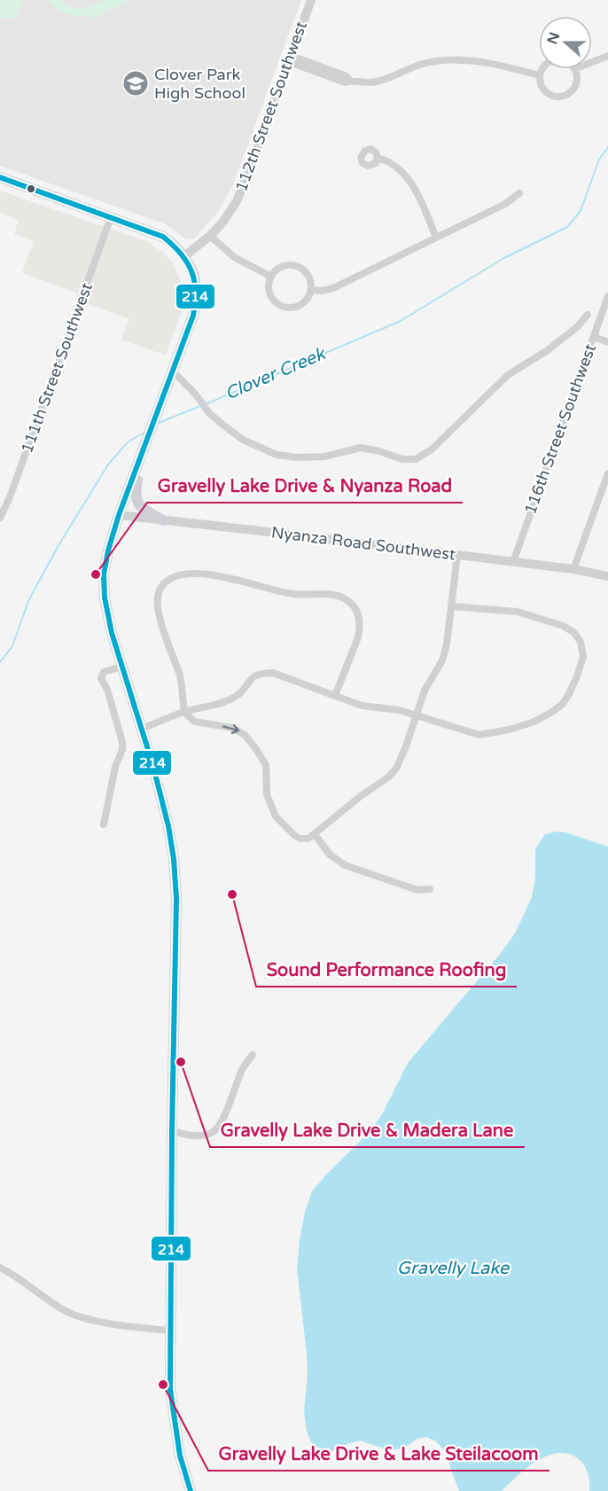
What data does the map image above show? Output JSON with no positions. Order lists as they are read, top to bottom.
{
  "streets": {
    "street": [
      "112th Street Southwest",
      "111th Street Southwest",
      "116th Street Southwest",
      "Nyanza Road Southwest"
    ]
  },
  "crossings": [
    ["116th Street Southwest", "Nyanza Road Southwest"]
  ],
  "water": ["Clover Creek", "Gravelly Lake"],
  "places": {
    "school or university": ["Clover Park High School"],
    "other": [
      "Gravelly Lake Drive & Nyanza Road",
      "Sound Performance Roofing",
      "Gravelly Lake Drive & Madera Lane",
      "Gravelly Lake Drive & Lake Steilacoom"
    ]
  },
  "lines": ["transit line 214"],
  "north": "left"
}
